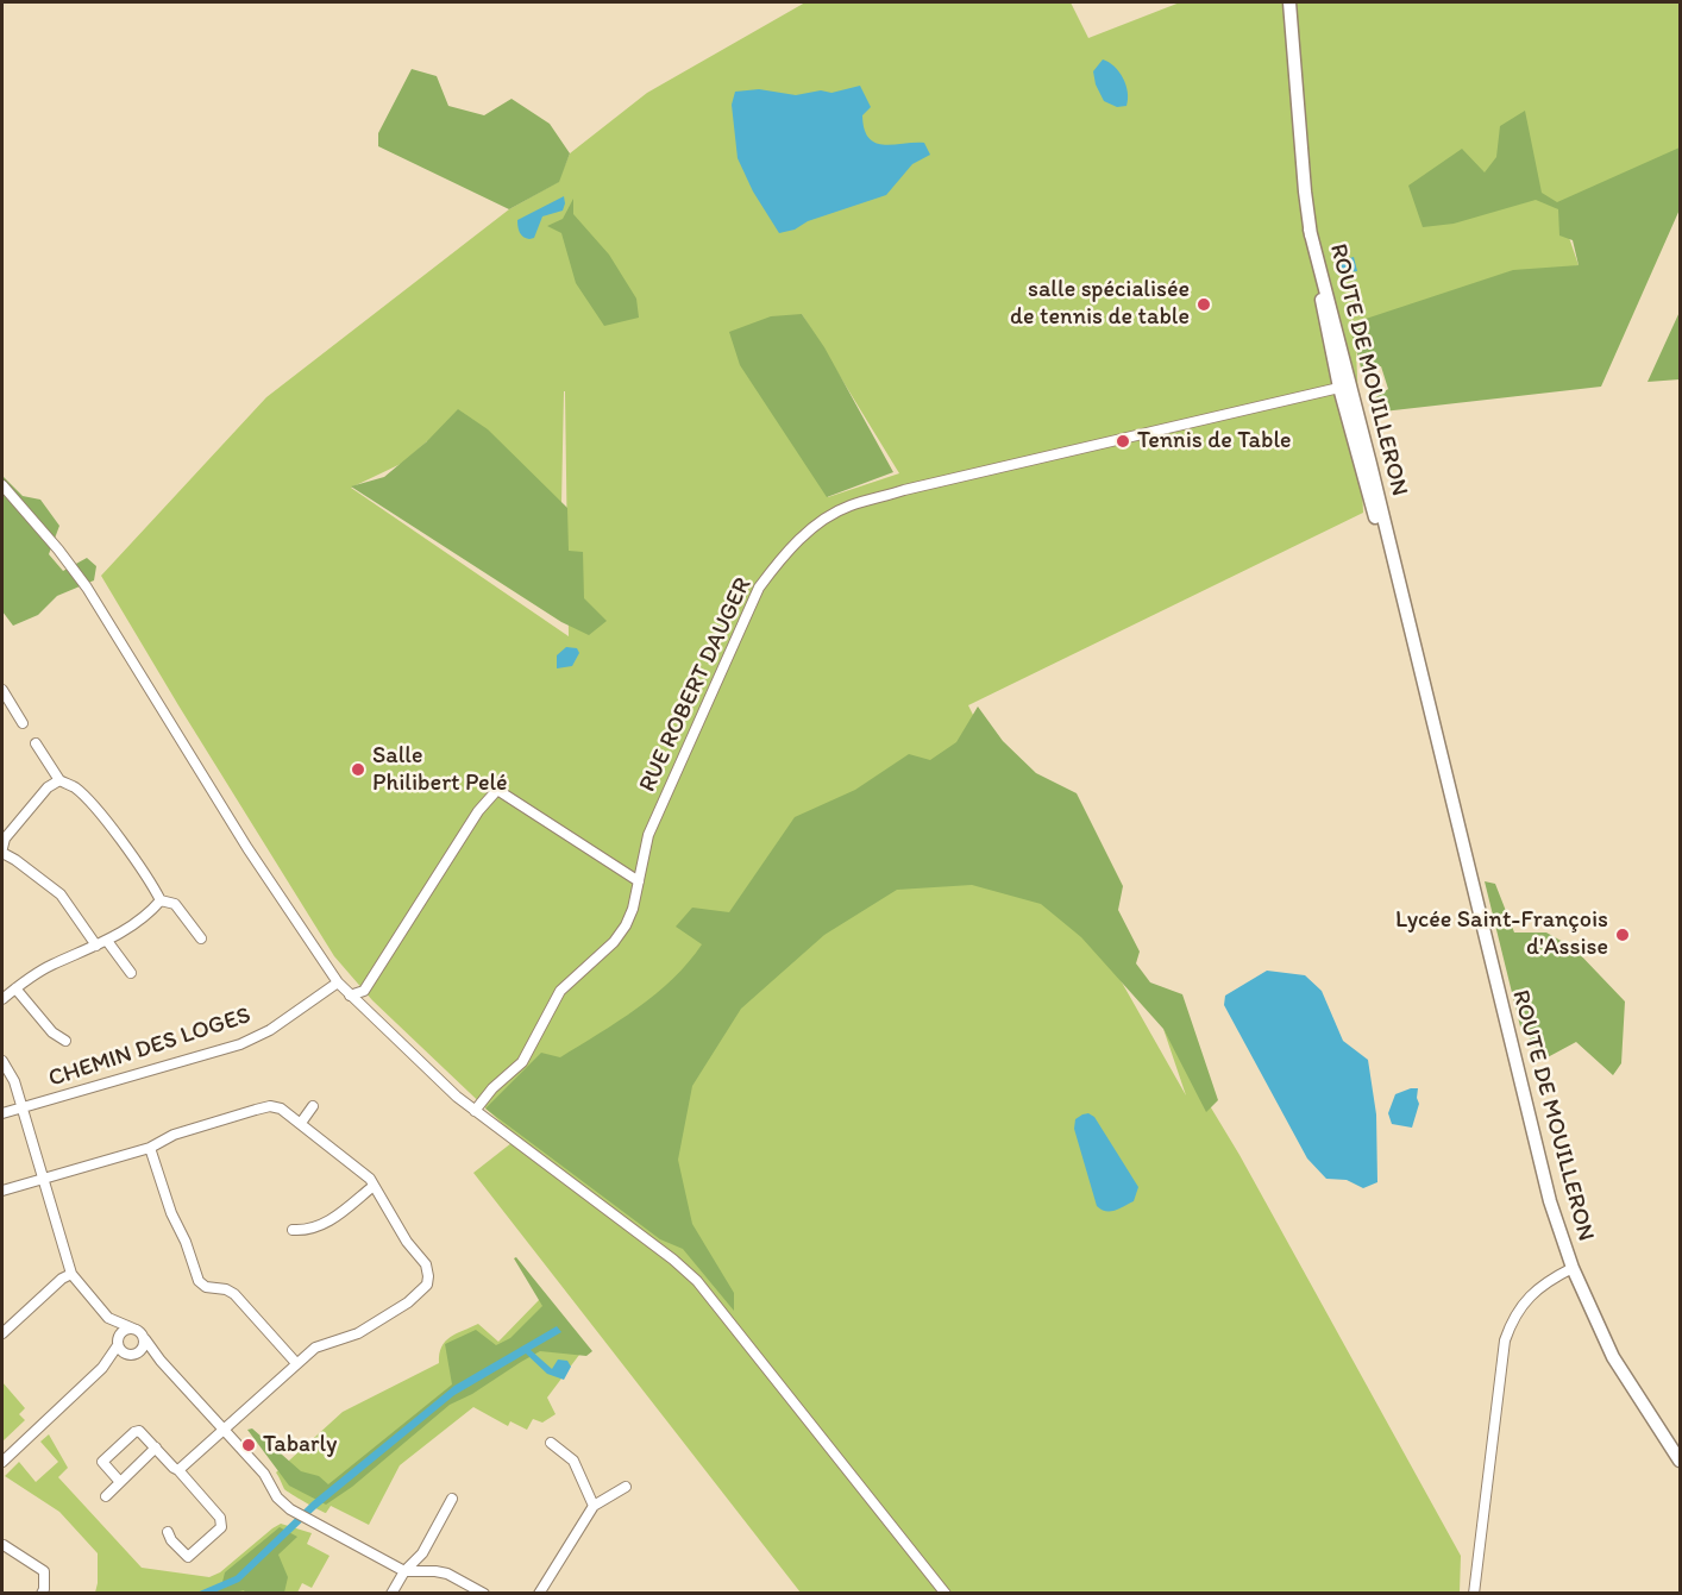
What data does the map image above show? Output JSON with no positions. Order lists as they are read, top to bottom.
{
  "streets": {
    "street": ["ROUTE DE MOUILLERON", "RUE ROBERT DAUGER", "CHEMIN DES LOGES"]
  },
  "crossings": [
    ["ROUTE DE MOUILLERON", "RUE ROBERT DAUGER"]
  ],
  "places": [
    "salle spécialisée de tennis de table",
    "Tennis de Table",
    "Salle Philibert Pelé",
    "Lycée Saint-François d'Assise",
    "Tabarly"
  ]
}
